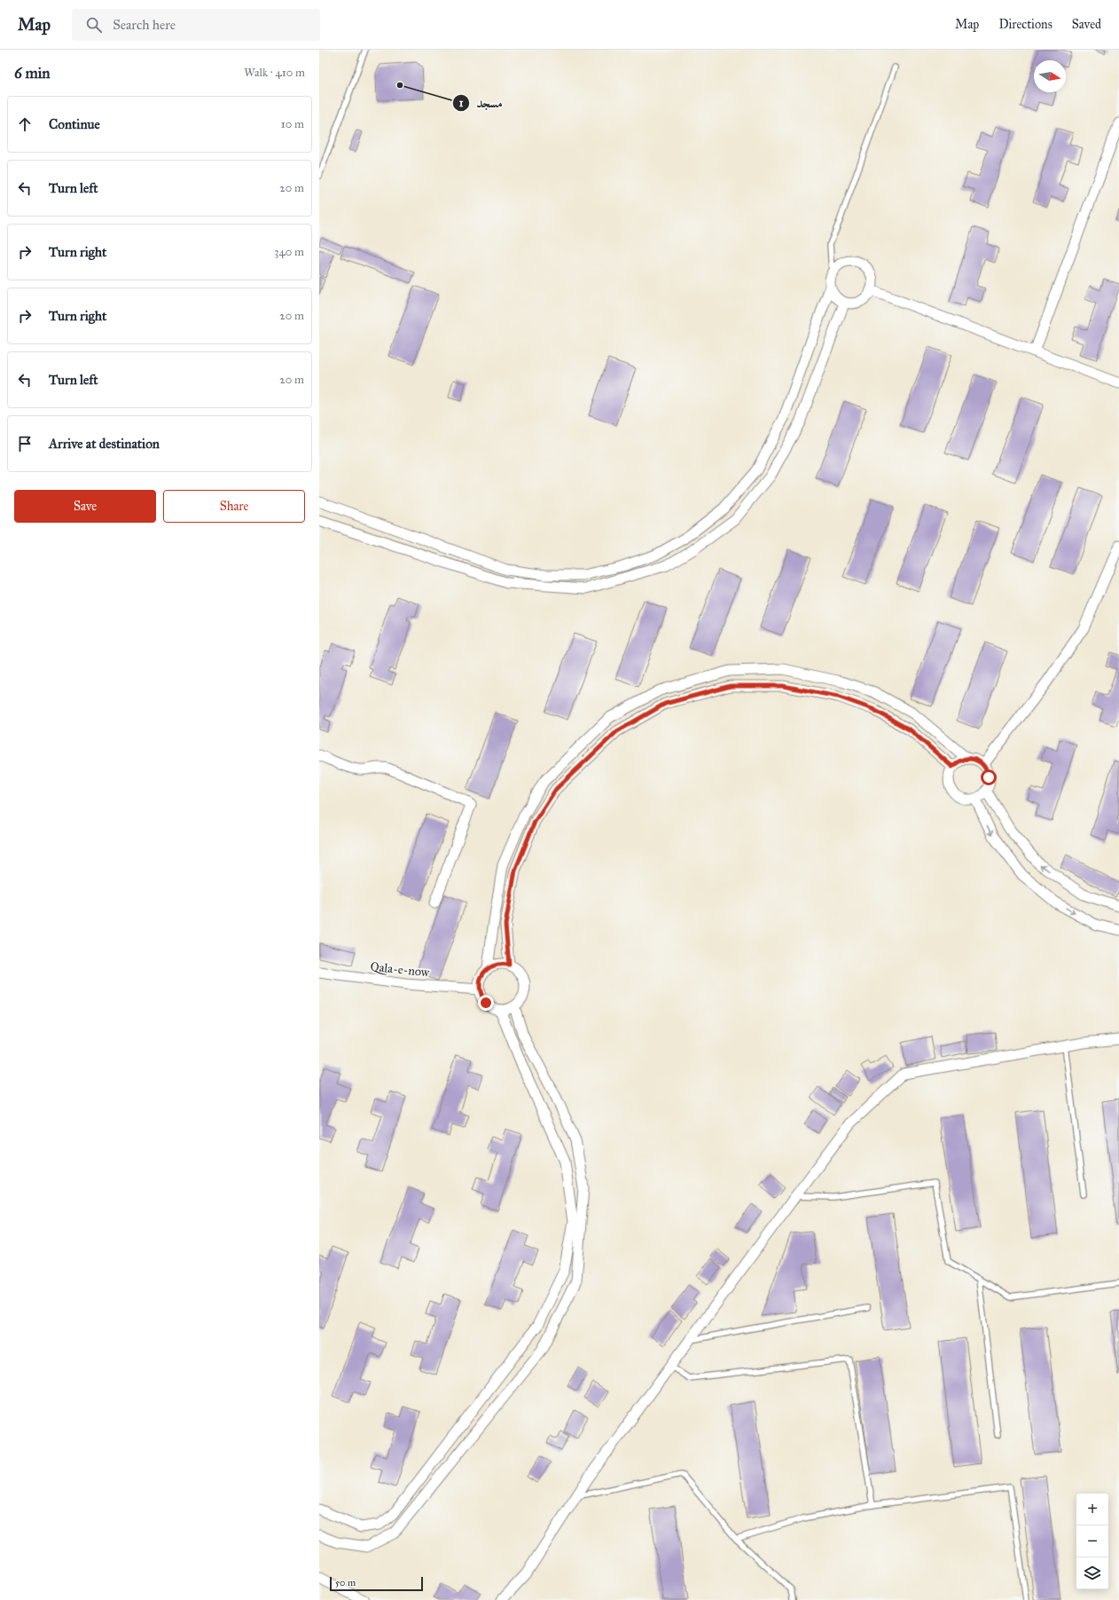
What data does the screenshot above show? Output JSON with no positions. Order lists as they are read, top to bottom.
{
  "streets": {
    "street": ["Qala-e-now"]
  },
  "places": ["مسجد"],
  "scale_bar": "50 m",
  "north": "right",
  "page": {
    "header": "Map",
    "search": "Search here",
    "nav": ["Map", "Directions", "Saved"],
    "heading": ["6 min", "Walk · 410 m"],
    "list": [
      ["Continue", "10 m"],
      ["Turn left", "20 m"],
      ["Turn right", "340 m"],
      ["Turn right", "20 m"],
      ["Turn left", "20 m"],
      "Arrive at destination"
    ],
    "buttons": ["Save", "Share"],
    "map_buttons": ["+", "−"],
    "scale": "50 m"
  }
}
